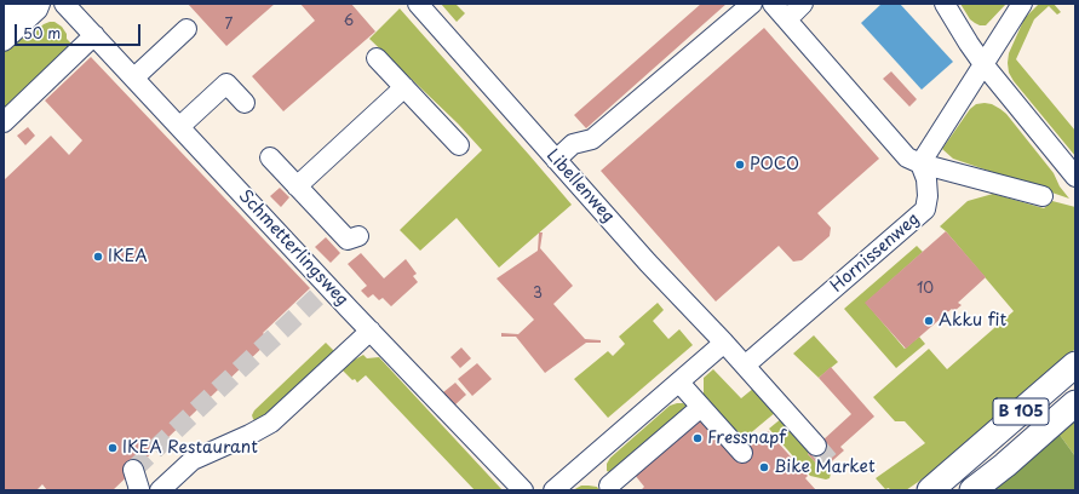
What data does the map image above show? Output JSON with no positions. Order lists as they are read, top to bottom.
{
  "streets": {
    "main road": ["B 105"],
    "street": ["Libellenweg", "Schmetterlingsweg", "Hornissenweg"]
  },
  "crossings": [
    ["Libellenweg", "Hornissenweg"]
  ],
  "places": [
    "POCO",
    "IKEA",
    "Akku fit",
    "Fressnapf",
    "IKEA Restaurant",
    "Bike Market"
  ],
  "house_numbers": [
    "6",
    "7",
    "10",
    "3"
  ],
  "scale_bar": "50 m"
}
